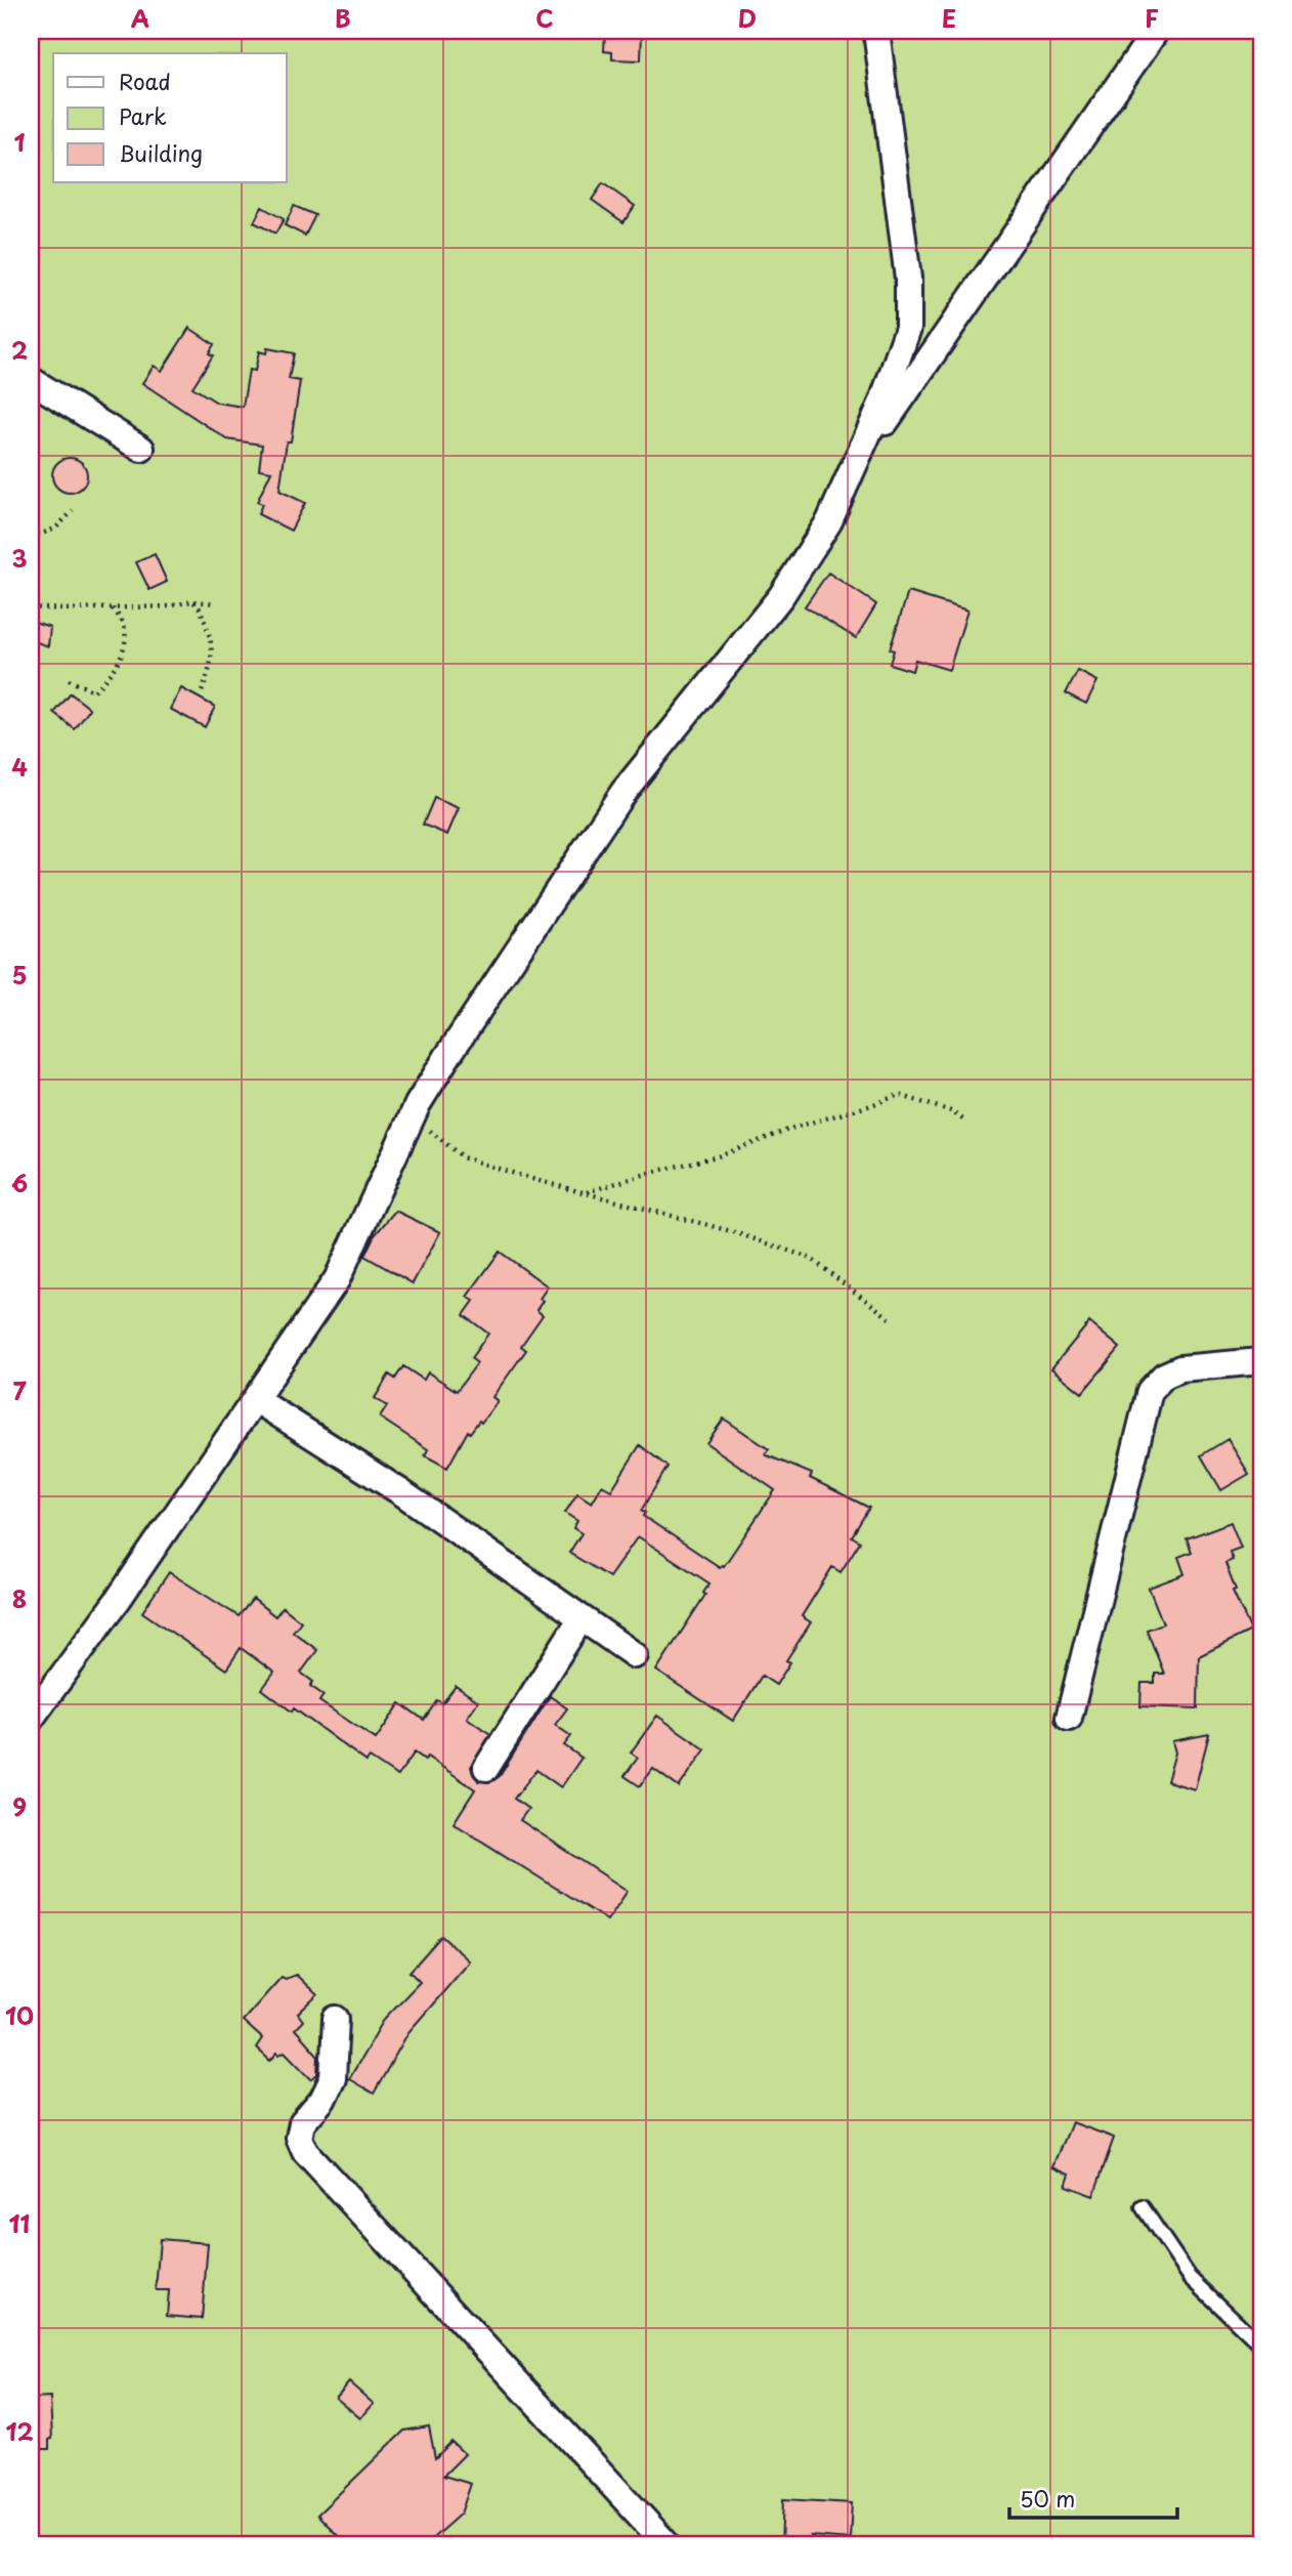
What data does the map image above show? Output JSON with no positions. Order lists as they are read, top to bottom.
{
  "legend": ["Road", "Park", "Building"],
  "scale_bar": "50 m",
  "grid": {
    "columns": [
      "A",
      "B",
      "C",
      "D",
      "E",
      "F"
    ],
    "rows": [
      "1",
      "2",
      "3",
      "4",
      "5",
      "6",
      "7",
      "8",
      "9",
      "10",
      "11",
      "12"
    ]
  }
}
